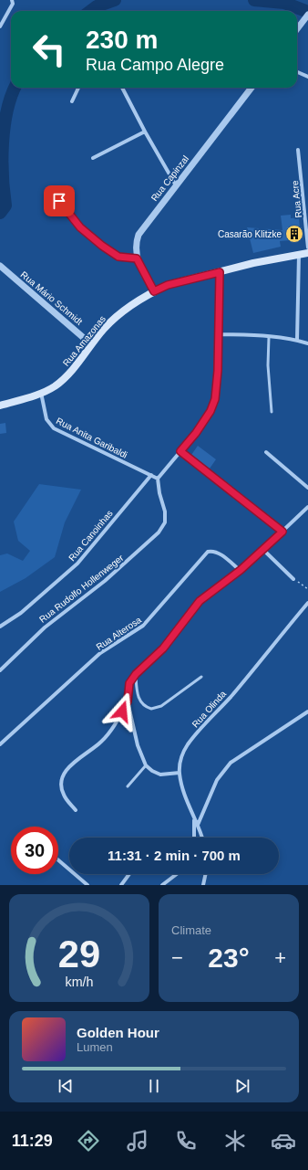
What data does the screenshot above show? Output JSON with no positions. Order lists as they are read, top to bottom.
{
  "streets": {
    "main road": ["Rua Amazonas"],
    "street": [
      "Rua Capinzal",
      "Rua Acre",
      "Rua Mário Schmidt",
      "Rua Anita Garibaldi",
      "Rua Canoinhas",
      "Rua Rudolfo Hollenweger",
      "Rua Alterosa",
      "Rua Olinda"
    ]
  },
  "crossings": [
    ["Rua Capinzal", "Rua Amazonas"],
    ["Rua Mário Schmidt", "Rua Amazonas"],
    ["Rua Amazonas", "Rua Anita Garibaldi"],
    ["Rua Anita Garibaldi", "Rua Canoinhas"],
    ["Rua Anita Garibaldi", "Rua Rudolfo Hollenweger"]
  ],
  "places": {
    "building": ["Casarão Klitzke"]
  },
  "page": {
    "turn": ["230 m", "Rua Campo Alegre"],
    "limit": "30",
    "trip": "11:31 · 2 min · 700 m",
    "tile": "Climate",
    "heat": ["−", "23°", "+"],
    "song": ["Golden Hour", "Lumen"],
    "tabs": "11:29",
    "gauge": ["29", "km/h"]
  }
}
